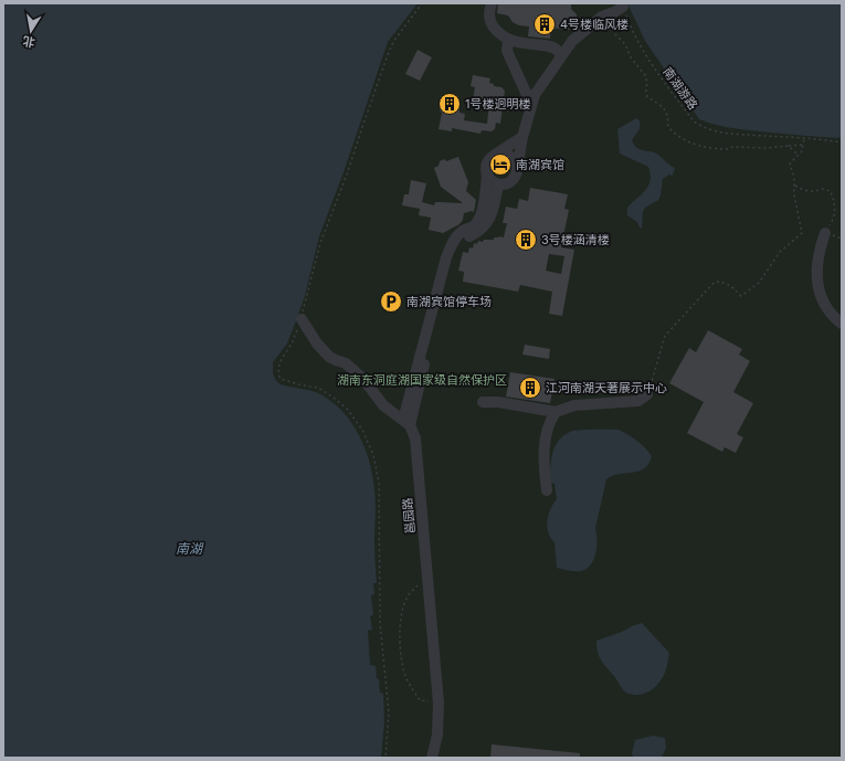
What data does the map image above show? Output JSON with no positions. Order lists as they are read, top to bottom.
{
  "streets": {
    "street": ["邕园路"],
    "path": ["南湖游路"]
  },
  "water": ["南湖"],
  "parks": ["湖南东洞庭湖国家级自然保护区"],
  "places": {
    "building": [
      "4号楼临风楼",
      "1号楼迥明楼",
      "3号楼涵清楼",
      "江河南湖天著展示中心"
    ],
    "hotel": ["南湖宾馆"],
    "parking": ["南湖宾馆停车场"]
  },
  "north": "bottom"
}
